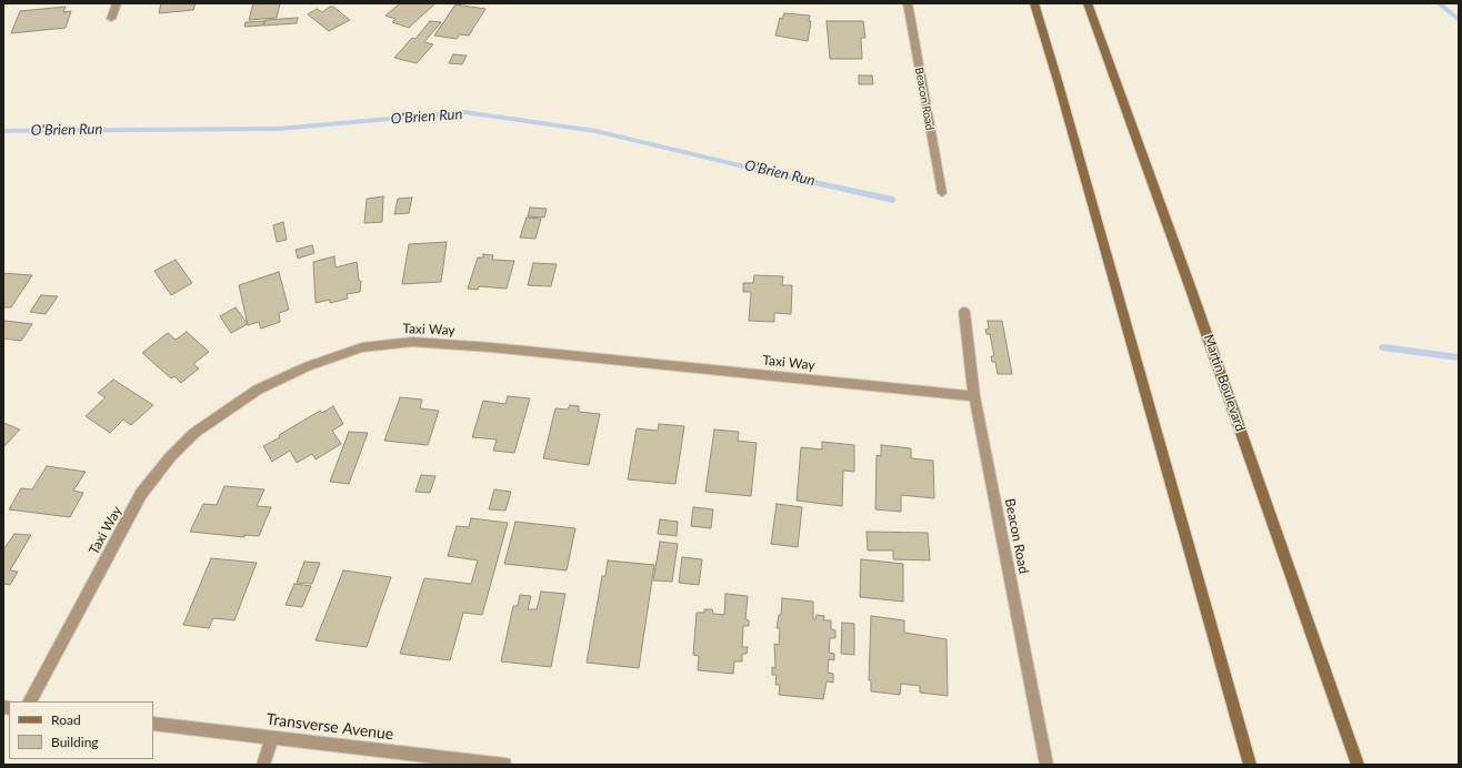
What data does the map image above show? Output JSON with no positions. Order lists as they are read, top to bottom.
{
  "streets": {
    "main road": ["Martin Boulevard"],
    "street": ["Beacon Road", "Taxi Way", "Transverse Avenue"]
  },
  "crossings": [
    ["Beacon Road", "Taxi Way"]
  ],
  "water": ["O'Brien Run"],
  "legend": ["Road", "Building"]
}
